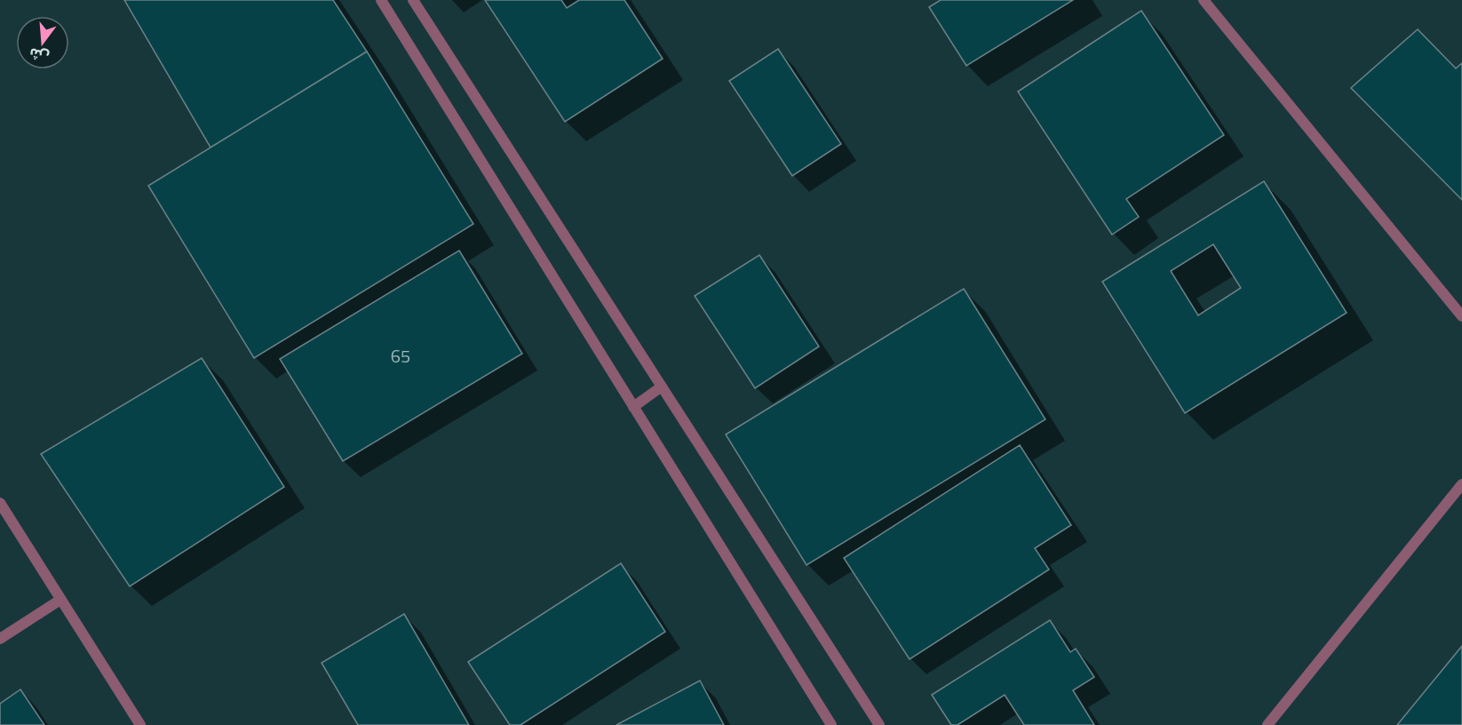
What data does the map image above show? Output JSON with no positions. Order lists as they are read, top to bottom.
{
  "house_numbers": ["65"],
  "north": "bottom"
}
